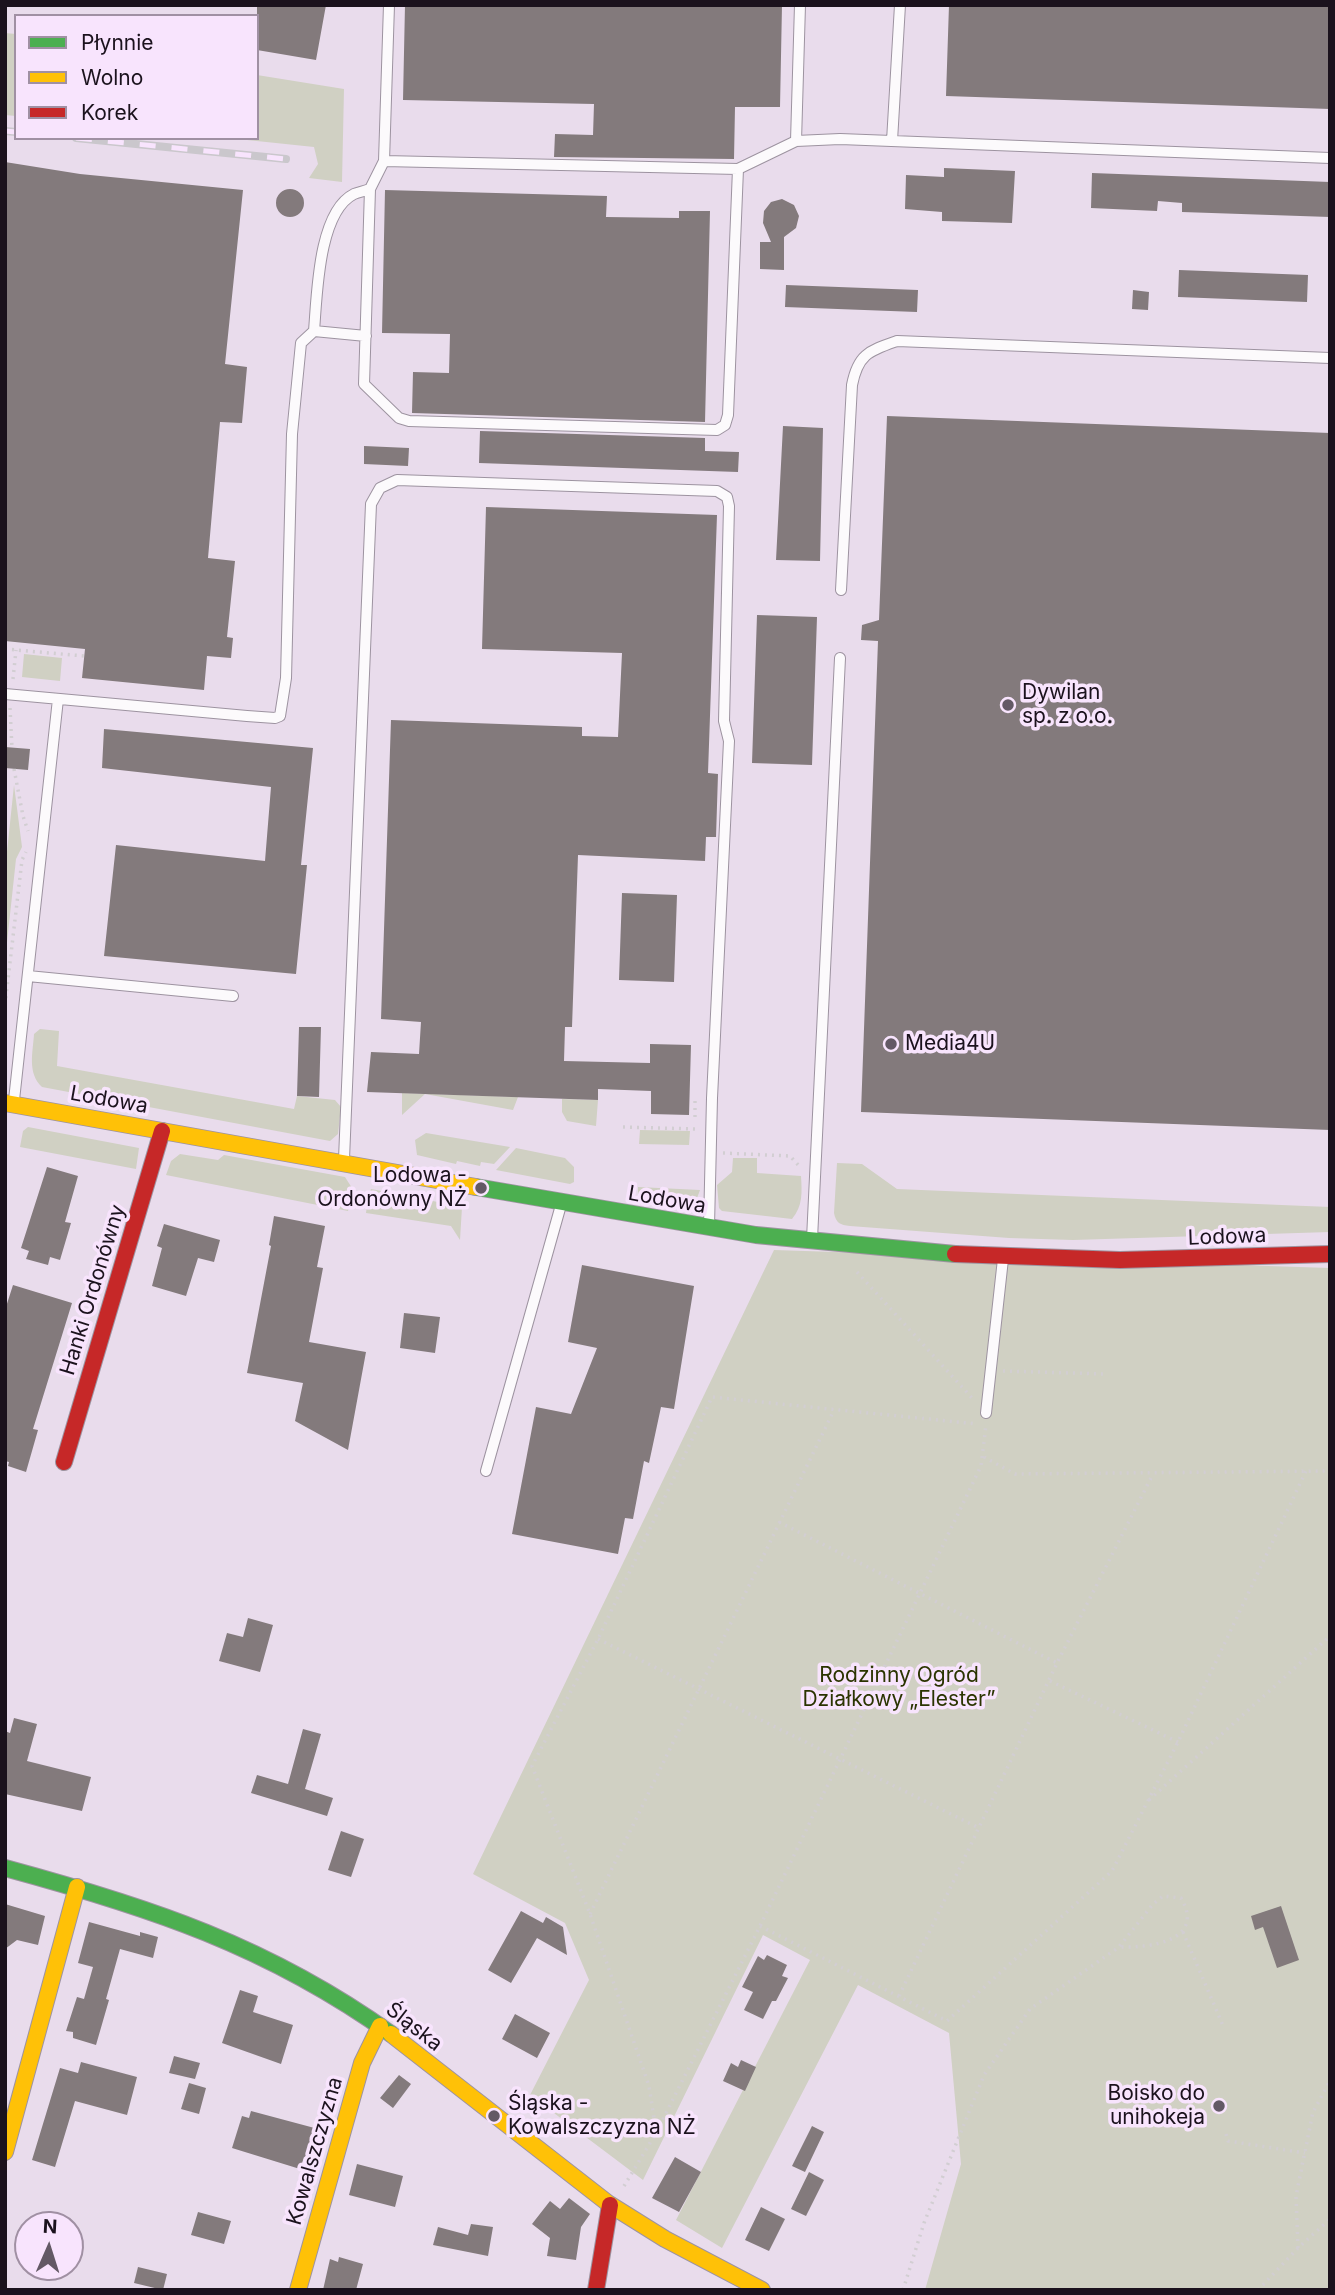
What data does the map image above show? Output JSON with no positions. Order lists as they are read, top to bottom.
{
  "streets": {
    "street": [
      "Lodowa",
      "Hanki Ordonówny",
      "Śląska",
      "Kowalszczyzna"
    ]
  },
  "crossings": [
    ["Lodowa", "Hanki Ordonówny"],
    ["Śląska", "Kowalszczyzna"]
  ],
  "parks": ["Rodzinny Ogród Działkowy „Elester”"],
  "places": [
    "Dywilan sp. z o.o.",
    "Media4U",
    "Lodowa - Ordonówny NŻ",
    "Boisko do unihokeja",
    "Śląska - Kowalszczyzna NŻ"
  ],
  "legend": ["Płynnie", "Wolno", "Korek"],
  "north": "top"
}
